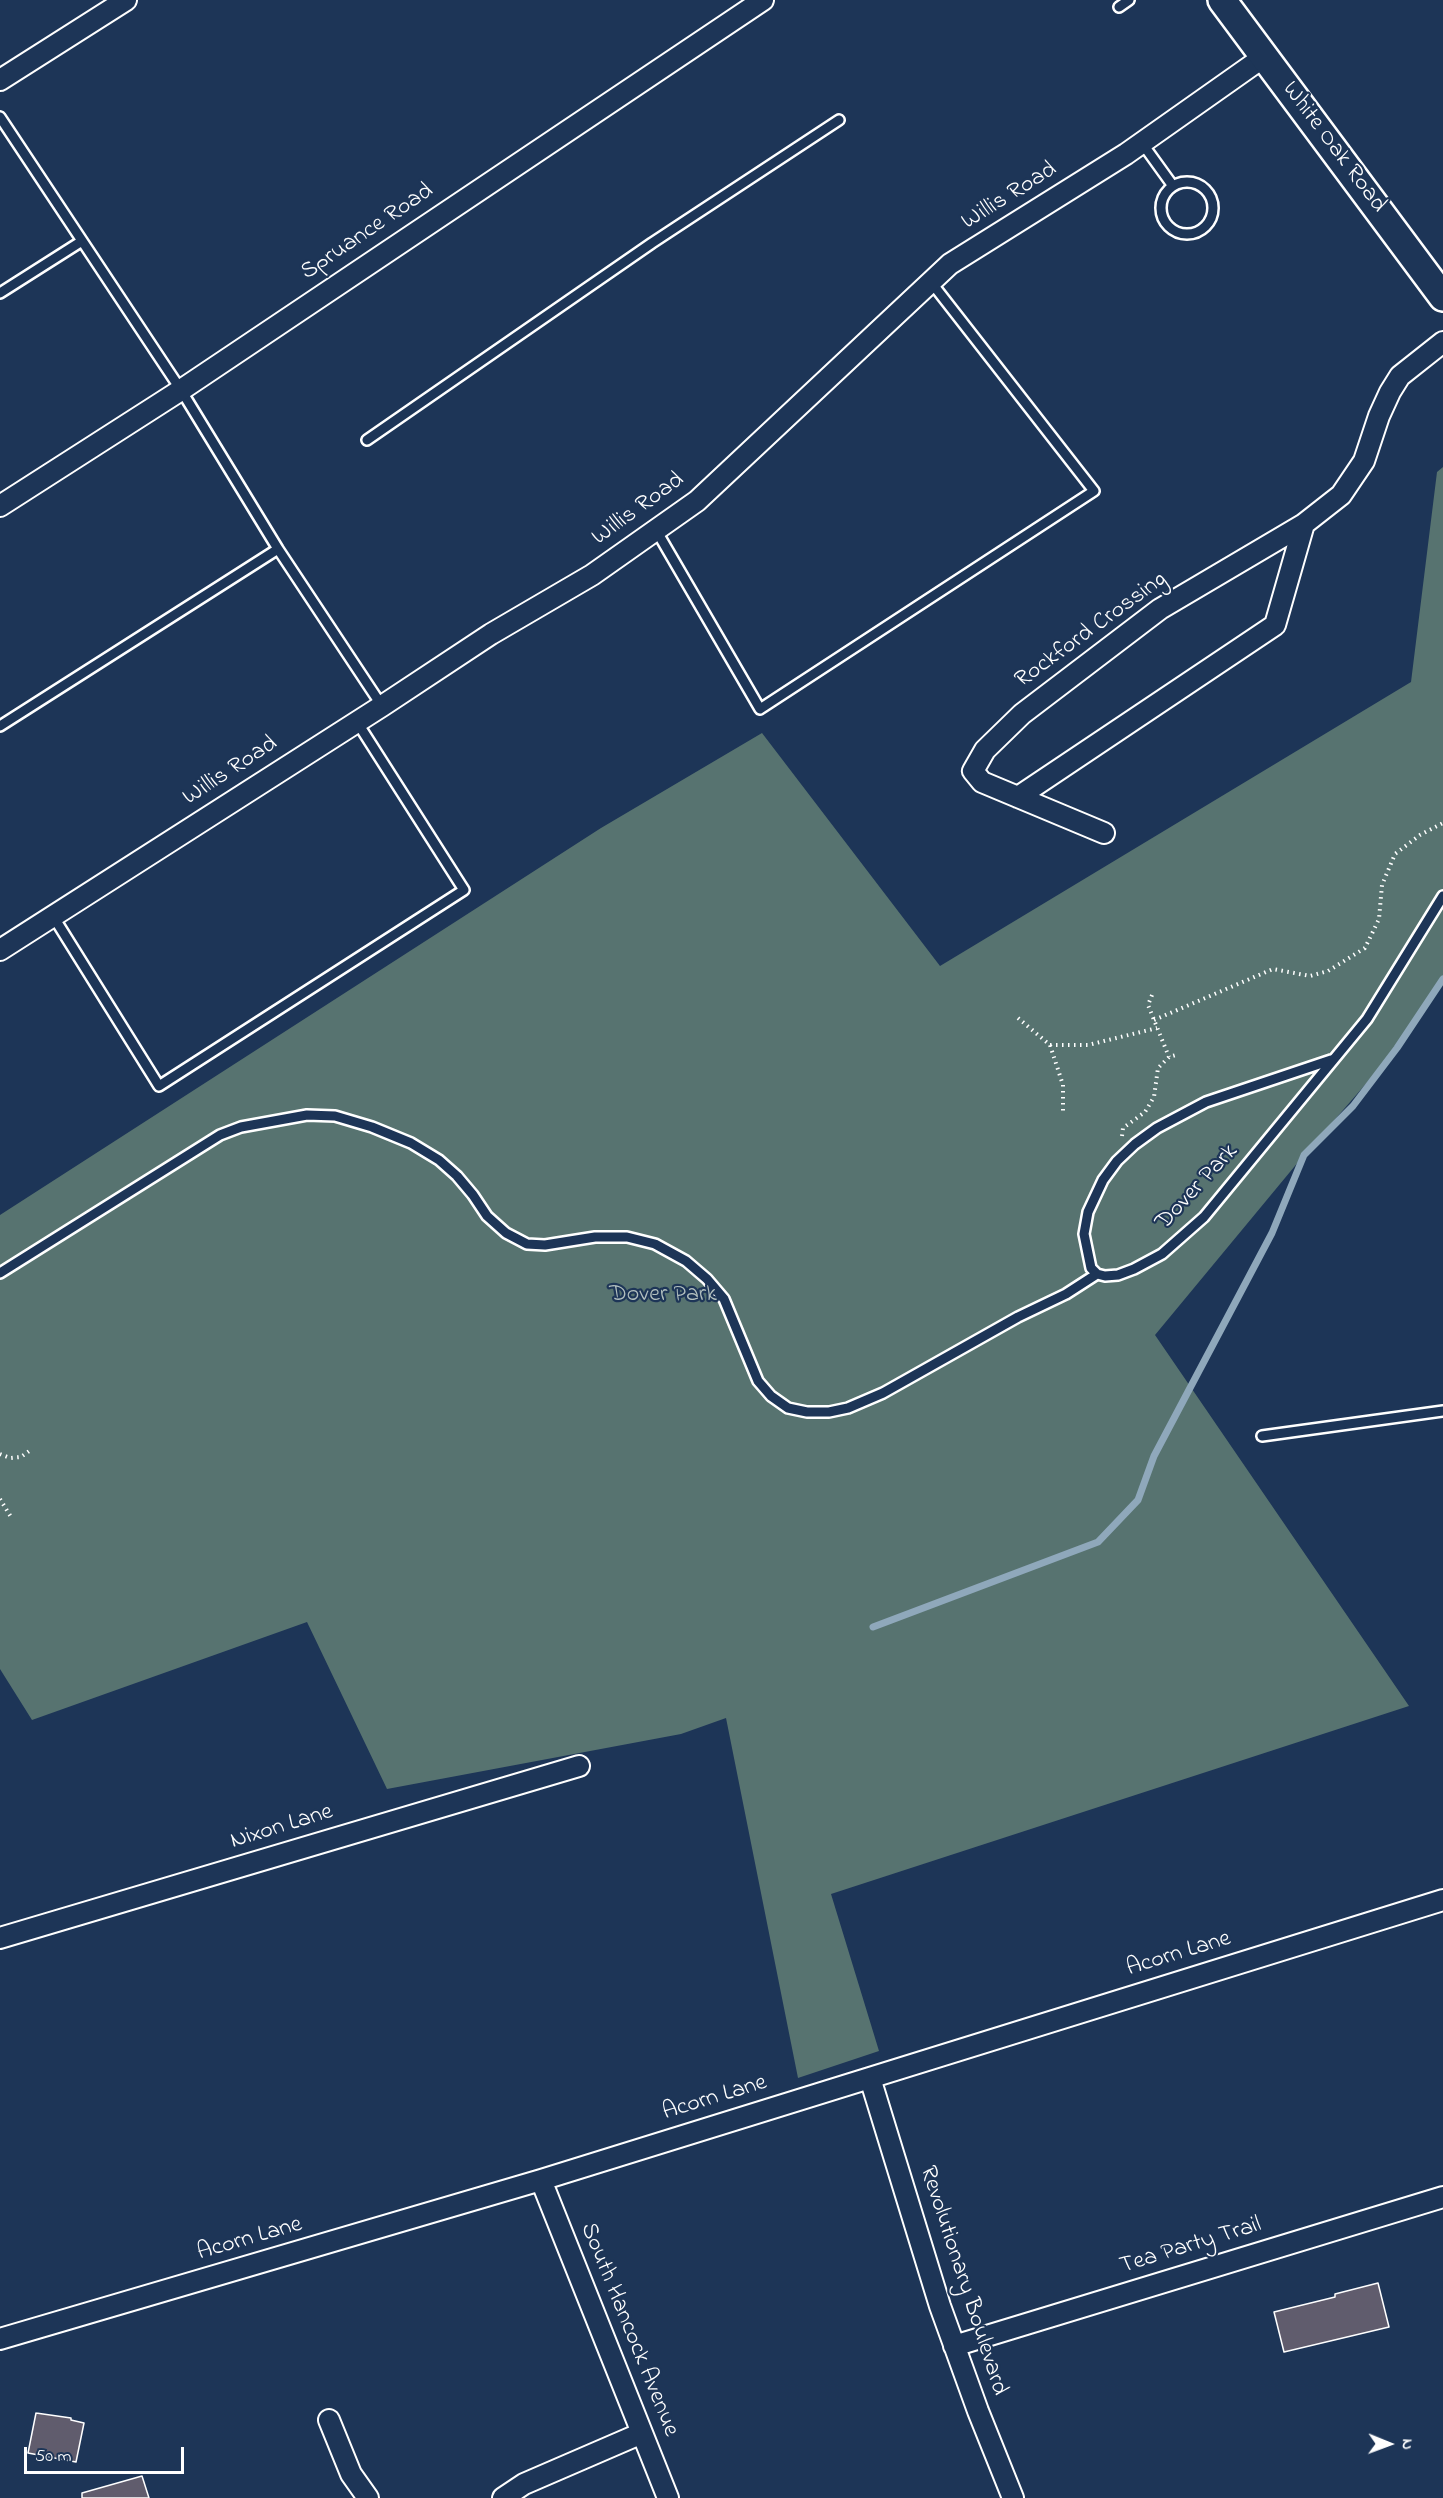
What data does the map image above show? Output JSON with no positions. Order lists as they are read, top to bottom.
{
  "streets": {
    "street": [
      "White Oak Road",
      "Willis Road",
      "Spruance Road",
      "Rockford Crossing",
      "Nixon Lane",
      "Acorn Lane",
      "Tea Party Trail",
      "Revolutionary Boulevard",
      "South Hancock Avenue"
    ],
    "lane": ["Dover Park"]
  },
  "crossings": [
    ["White Oak Road", "Willis Road"],
    ["Acorn Lane", "Revolutionary Boulevard"],
    ["Acorn Lane", "South Hancock Avenue"],
    ["Tea Party Trail", "Revolutionary Boulevard"]
  ],
  "parks": ["Dover Park"],
  "scale_bar": "50 m",
  "north": "right"
}
